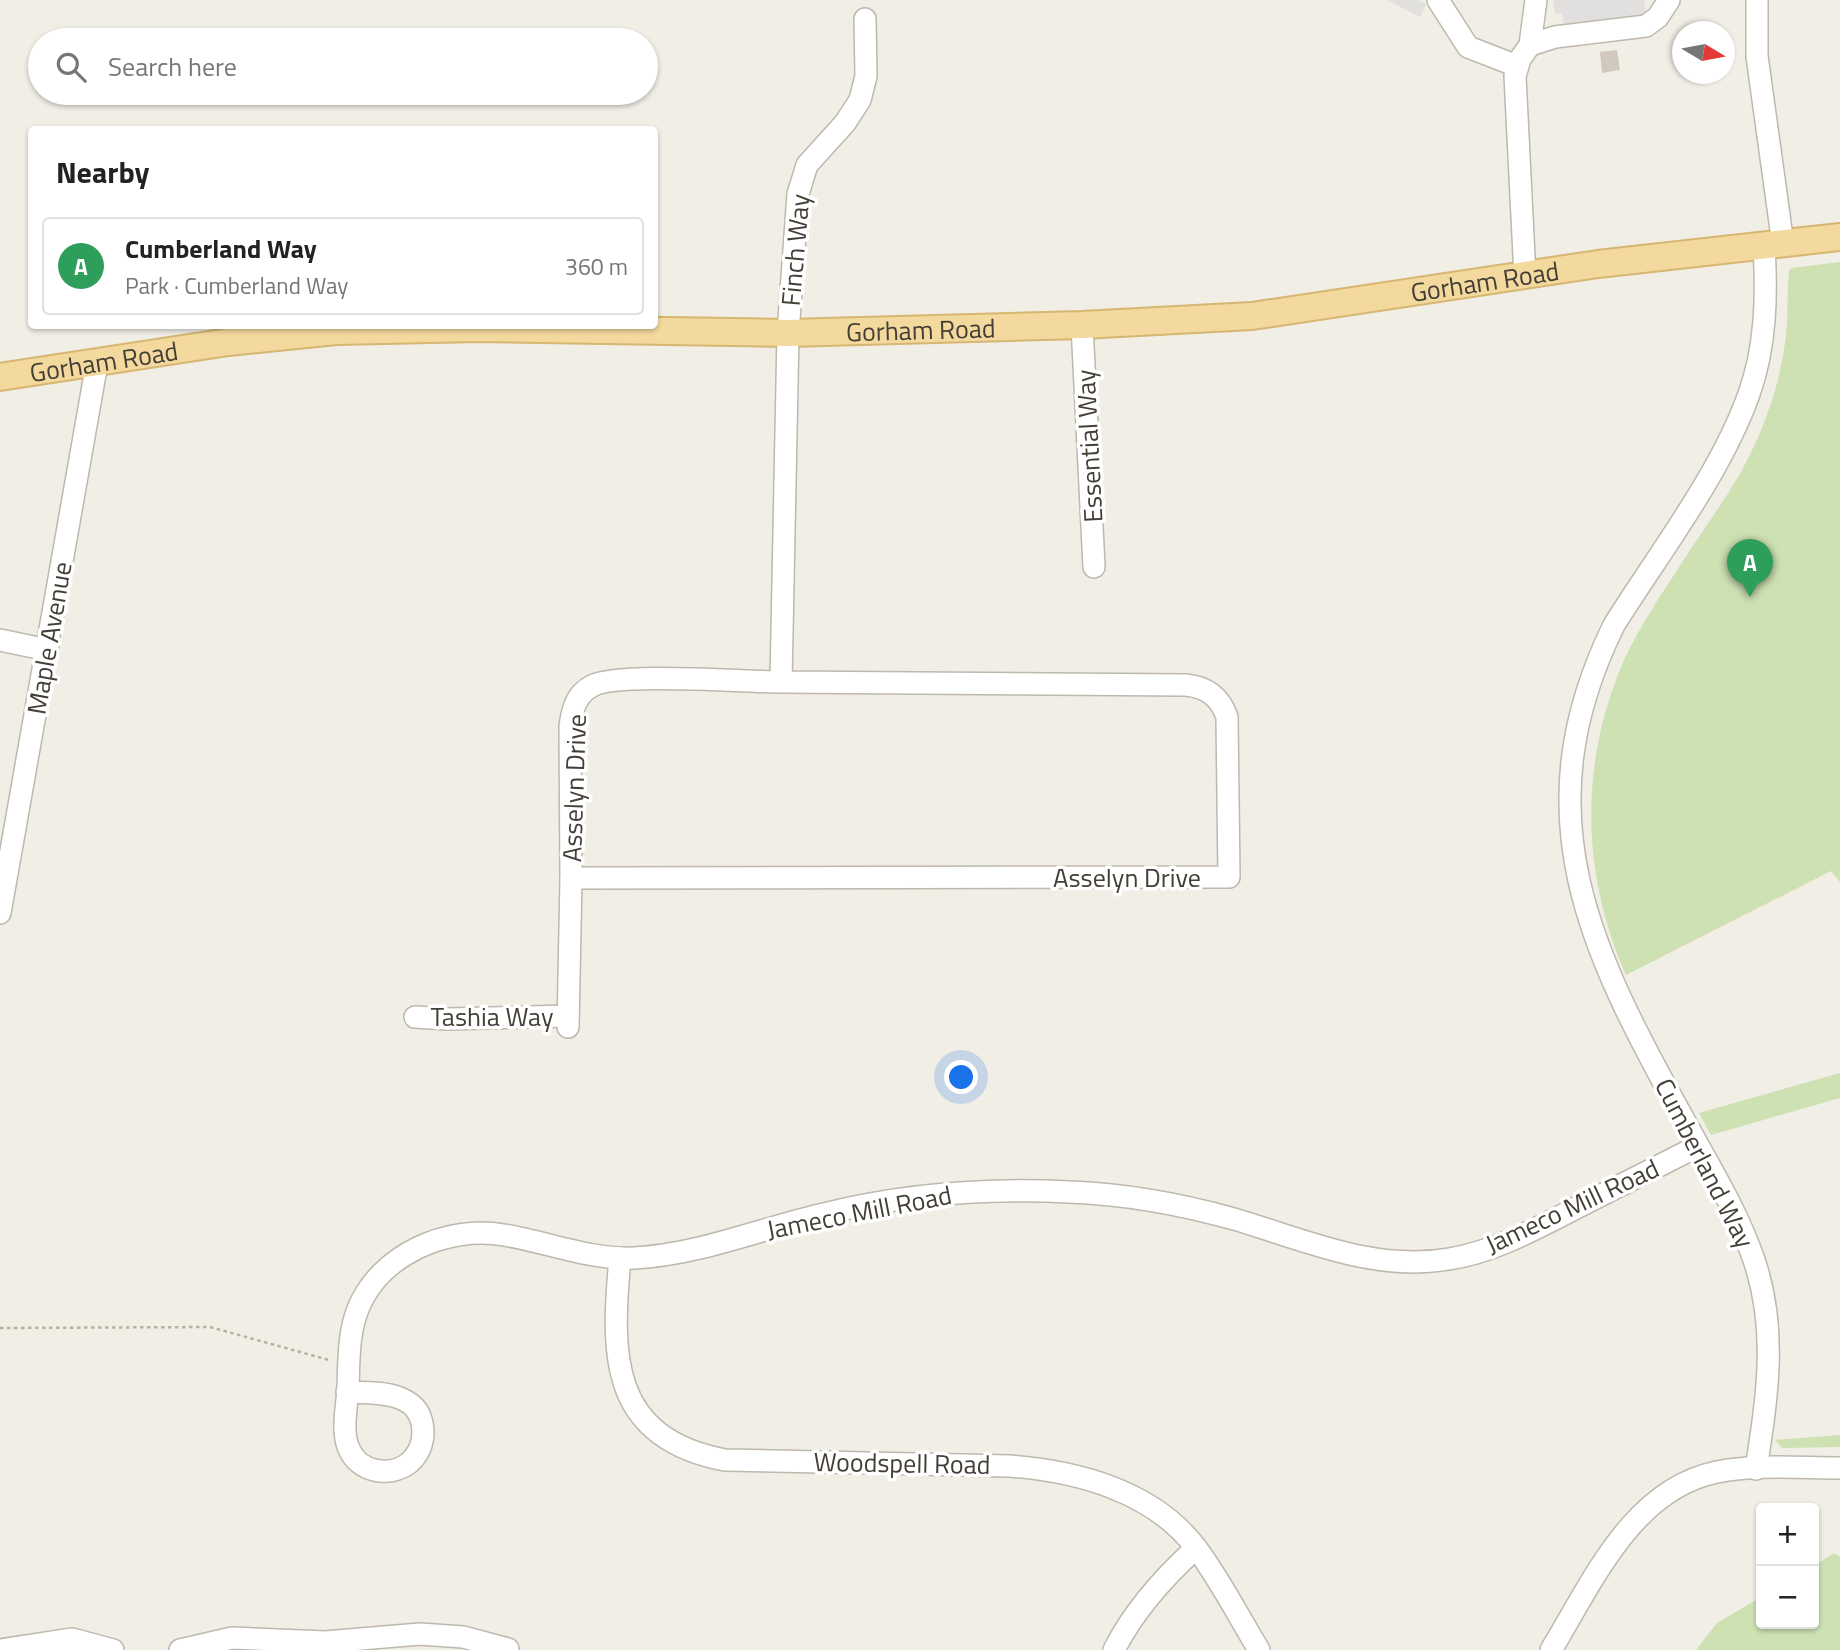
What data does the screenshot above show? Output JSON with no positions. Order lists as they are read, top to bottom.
{
  "streets": {
    "main road": ["Gorham Road"],
    "street": [
      "Finch Way",
      "Essential Way",
      "Maple Avenue",
      "Asselyn Drive",
      "Tashia Way",
      "Cumberland Way",
      "Jameco Mill Road",
      "Woodspell Road"
    ]
  },
  "crossings": [
    ["Finch Way", "Gorham Road"],
    ["Gorham Road", "Essential Way"],
    ["Gorham Road", "Maple Avenue"],
    ["Gorham Road", "Cumberland Way"],
    ["Asselyn Drive", "Tashia Way"],
    ["Cumberland Way", "Jameco Mill Road"],
    ["Jameco Mill Road", "Woodspell Road"]
  ],
  "north": "right",
  "page": {
    "search": "Search here",
    "heading": "Nearby",
    "list": [
      {
        "mark": "A",
        "name": "Cumberland Way",
        "note": "Park · Cumberland Way",
        "value": "360 m"
      }
    ],
    "pins": "A",
    "map_buttons": ["+", "−"]
  }
}
